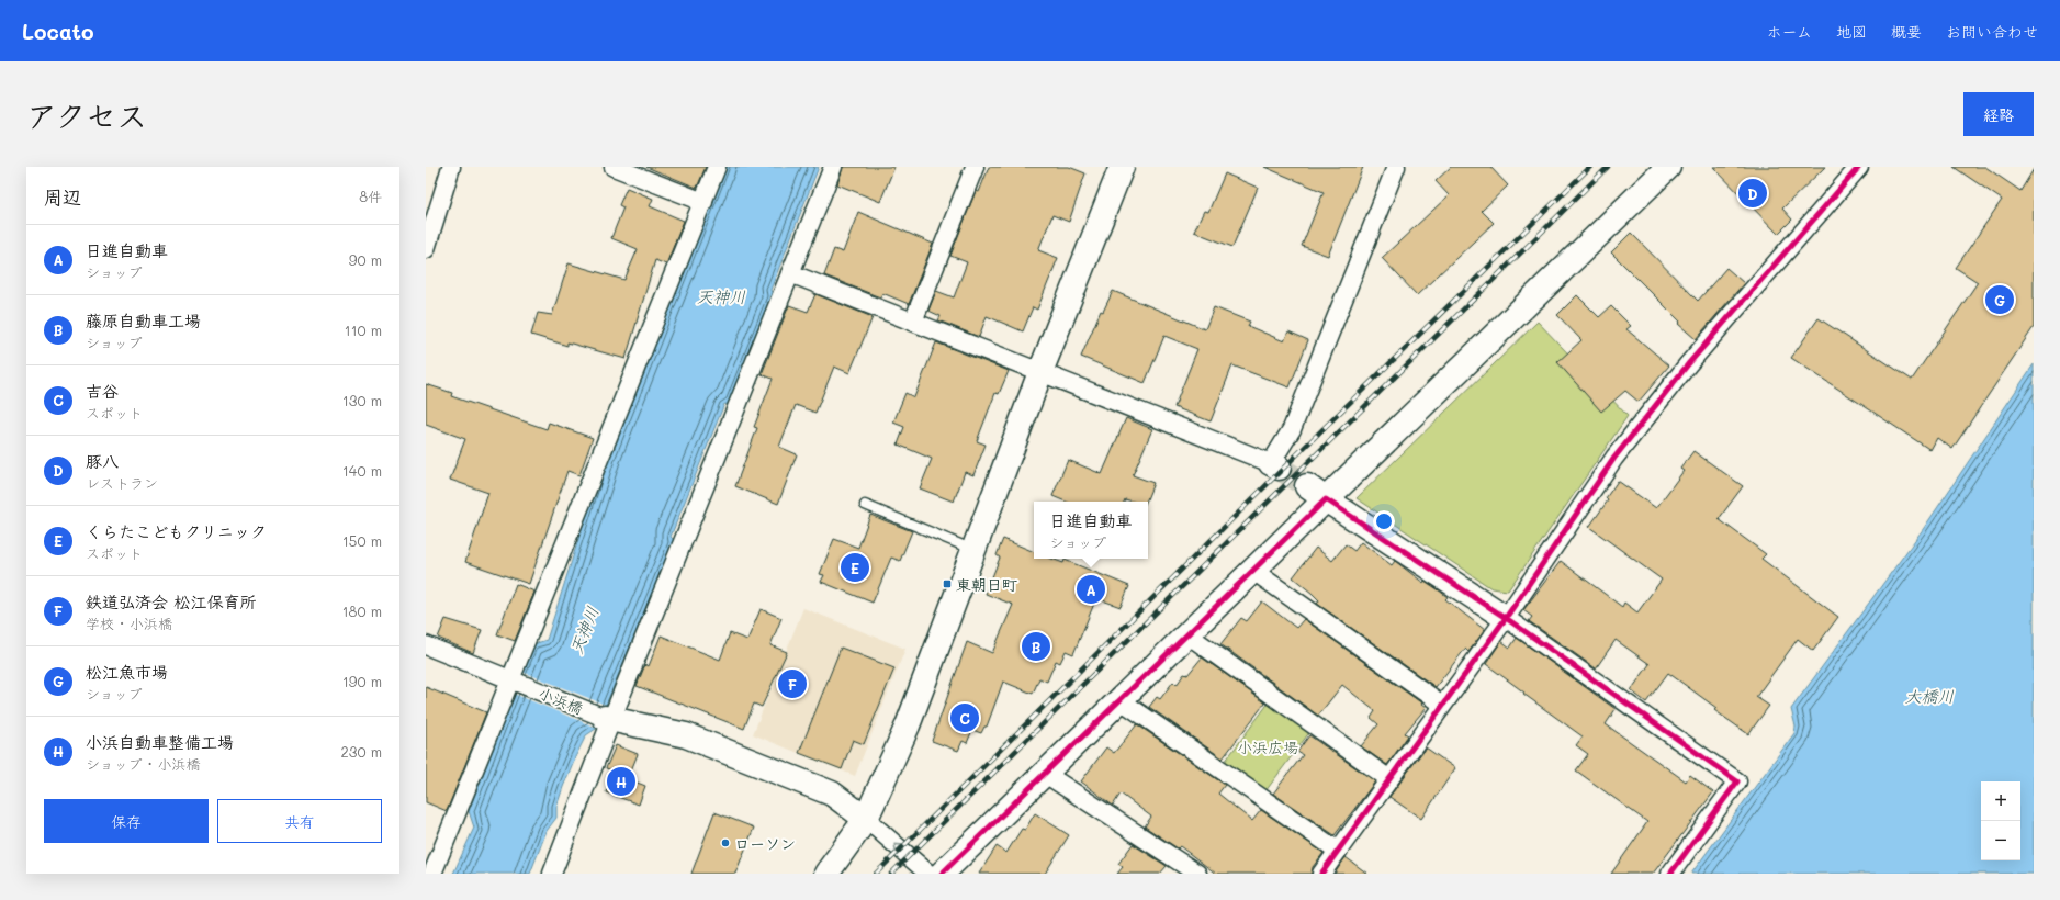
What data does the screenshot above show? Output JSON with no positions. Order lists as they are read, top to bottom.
{
  "streets": {
    "street": ["小浜橋"]
  },
  "water": ["天神川", "大橋川"],
  "parks": ["小浜広場"],
  "places": {
    "transit": ["東朝日町"],
    "other": ["ローソン"]
  },
  "page": {
    "header": "Locato",
    "nav": [
      "ホーム",
      "地図",
      "概要",
      "お問い合わせ"
    ],
    "title": "アクセス",
    "buttons": [
      "経路",
      ["保存", "共有"]
    ],
    "heading": ["周辺", "8件"],
    "pins": [
      "D",
      "G",
      "E",
      "A",
      "B",
      "F",
      "C",
      "H"
    ],
    "list": [
      {
        "mark": "A",
        "name": "日進自動車",
        "note": "ショップ",
        "value": "90 m"
      },
      {
        "mark": "B",
        "name": "藤原自動車工場",
        "note": "ショップ",
        "value": "110 m"
      },
      {
        "mark": "C",
        "name": "吉谷",
        "note": "スポット",
        "value": "130 m"
      },
      {
        "mark": "D",
        "name": "豚八",
        "note": "レストラン",
        "value": "140 m"
      },
      {
        "mark": "E",
        "name": "くらたこどもクリニック",
        "note": "スポット",
        "value": "150 m"
      },
      {
        "mark": "F",
        "name": "鉄道弘済会 松江保育所",
        "note": "学校 · 小浜橋",
        "value": "180 m"
      },
      {
        "mark": "G",
        "name": "松江魚市場",
        "note": "ショップ",
        "value": "190 m"
      },
      {
        "mark": "H",
        "name": "小浜自動車整備工場",
        "note": "ショップ · 小浜橋",
        "value": "230 m"
      }
    ],
    "popup": ["日進自動車", "ショップ"],
    "map_buttons": ["+", "−"]
  }
}
